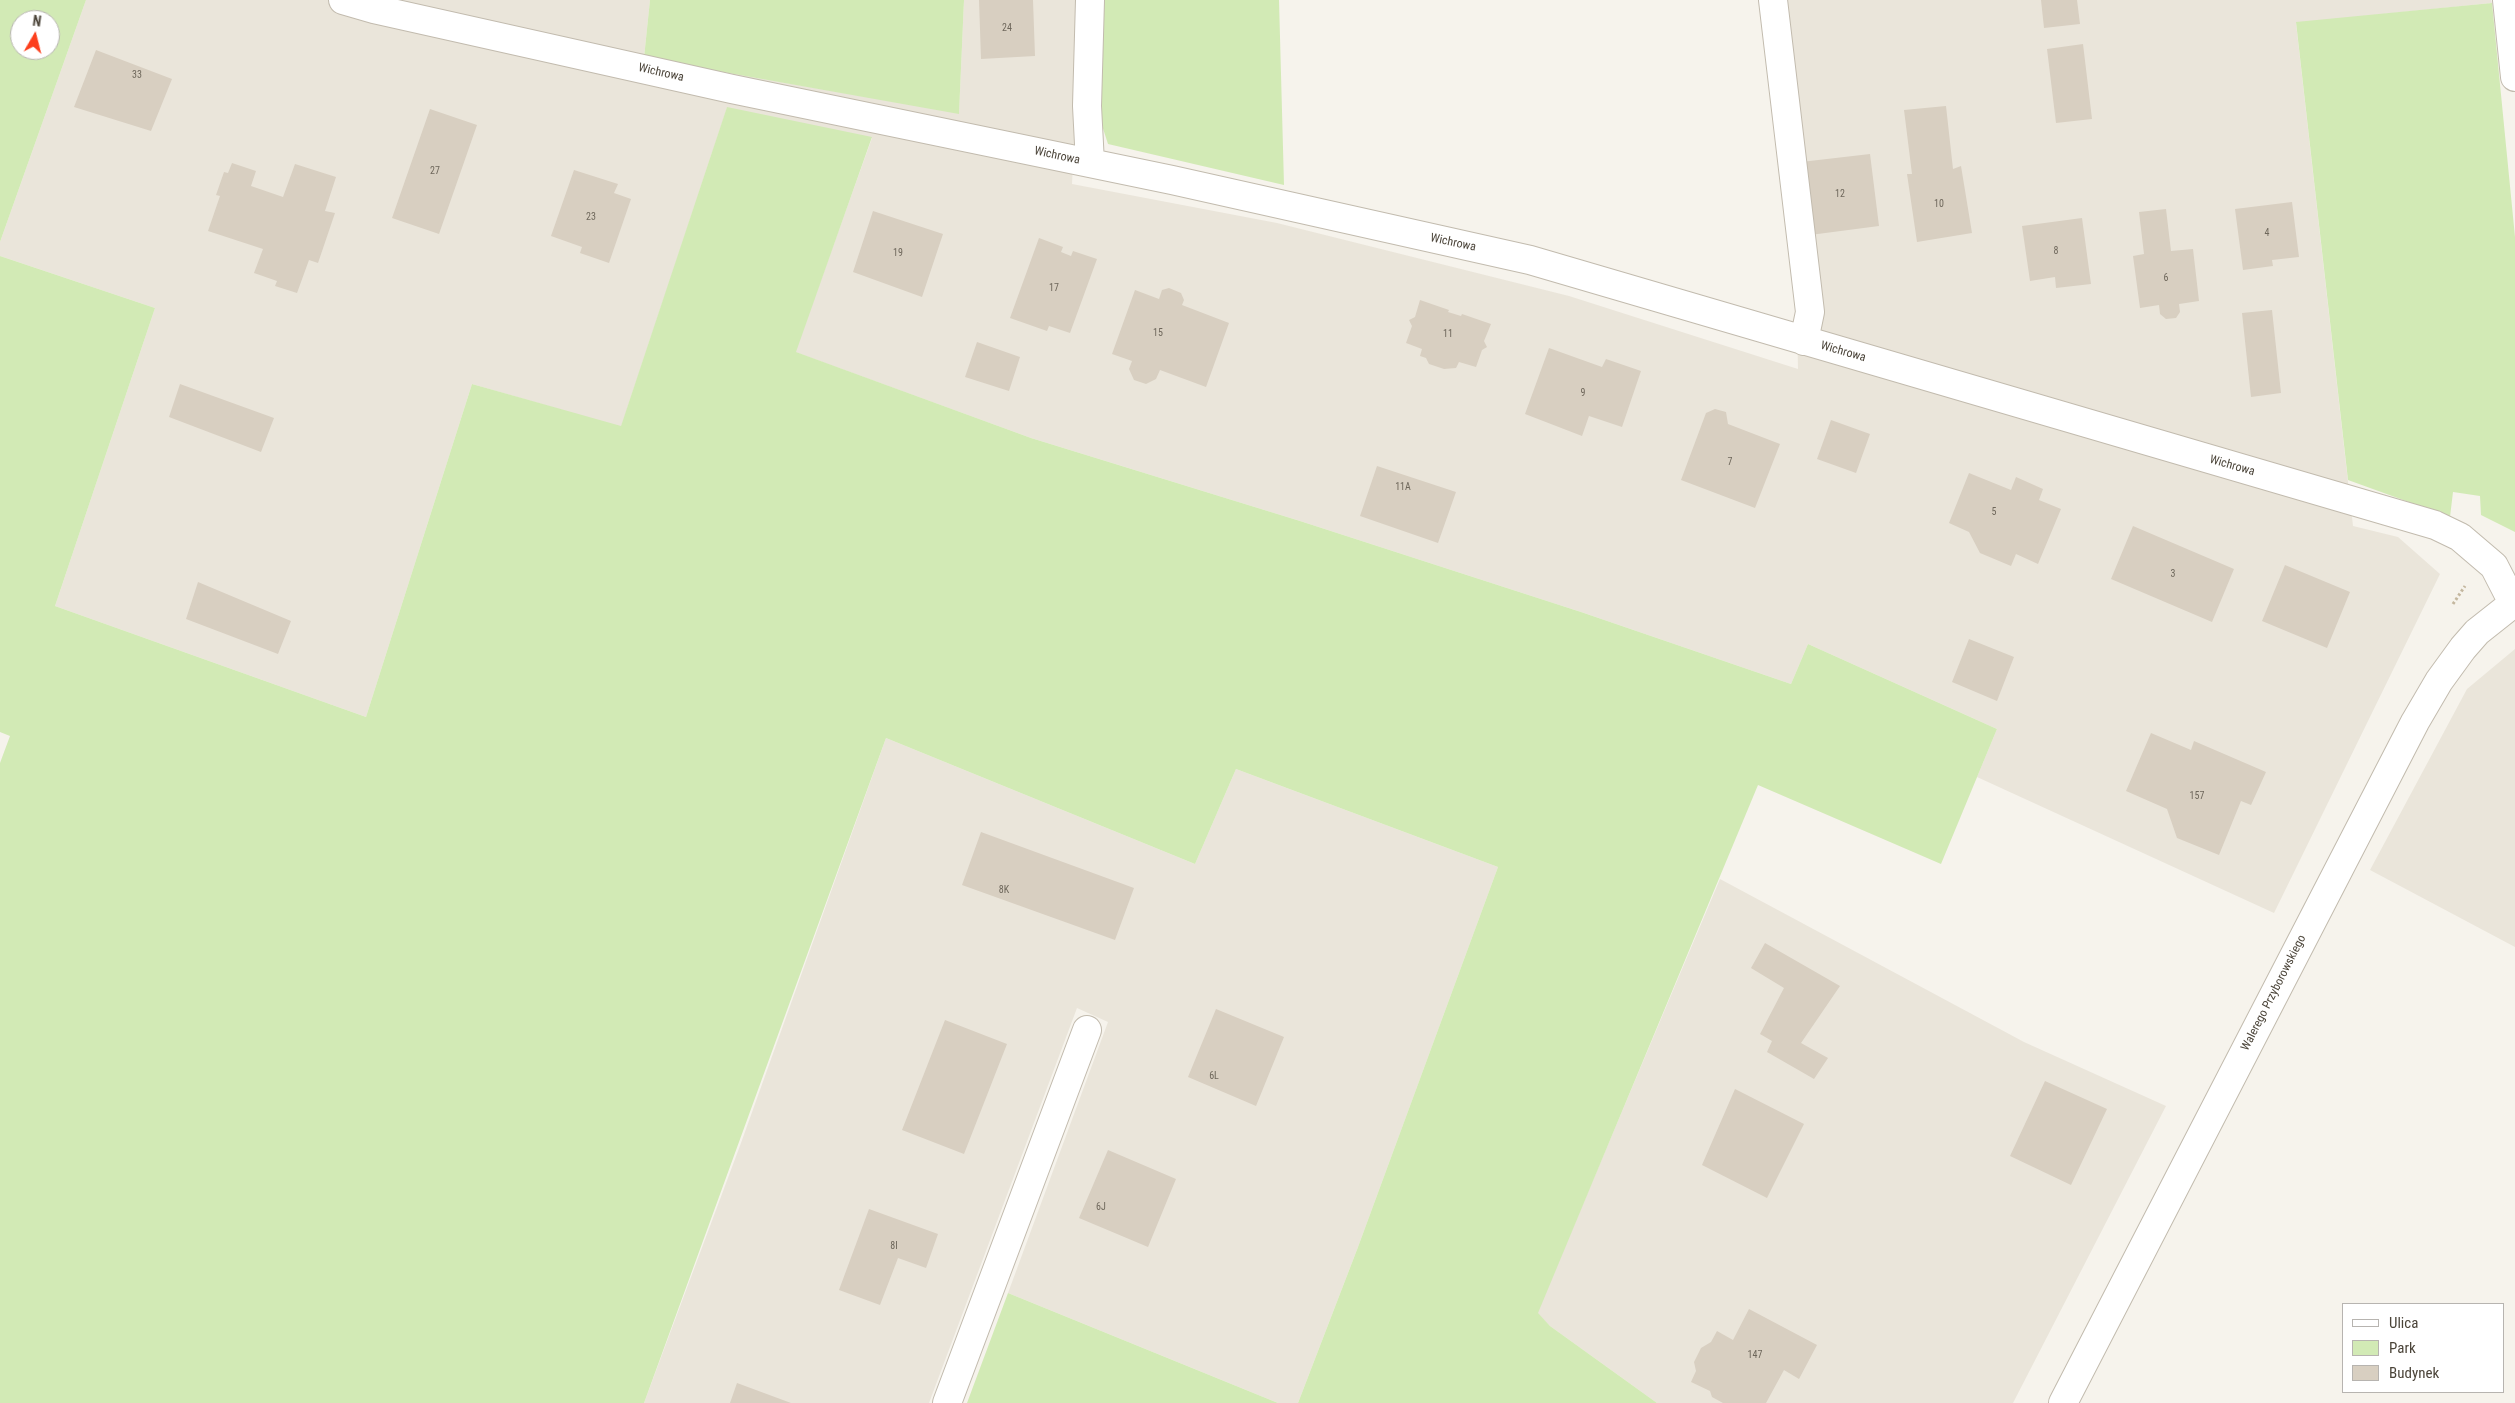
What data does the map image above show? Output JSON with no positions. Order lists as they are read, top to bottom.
{
  "streets": {
    "street": ["Wichrowa", "Walerego Przyborowskiego"]
  },
  "crossings": [
    ["Wichrowa", "Walerego Przyborowskiego"]
  ],
  "house_numbers": [
    "24",
    "33",
    "27",
    "12",
    "10",
    "23",
    "4",
    "8",
    "19",
    "6",
    "17",
    "15",
    "11",
    "9",
    "7",
    "11A",
    "5",
    "3",
    "157",
    "8K",
    "6L",
    "6J",
    "8I",
    "147"
  ],
  "legend": ["Ulica", "Park", "Budynek"],
  "north": "top"
}
